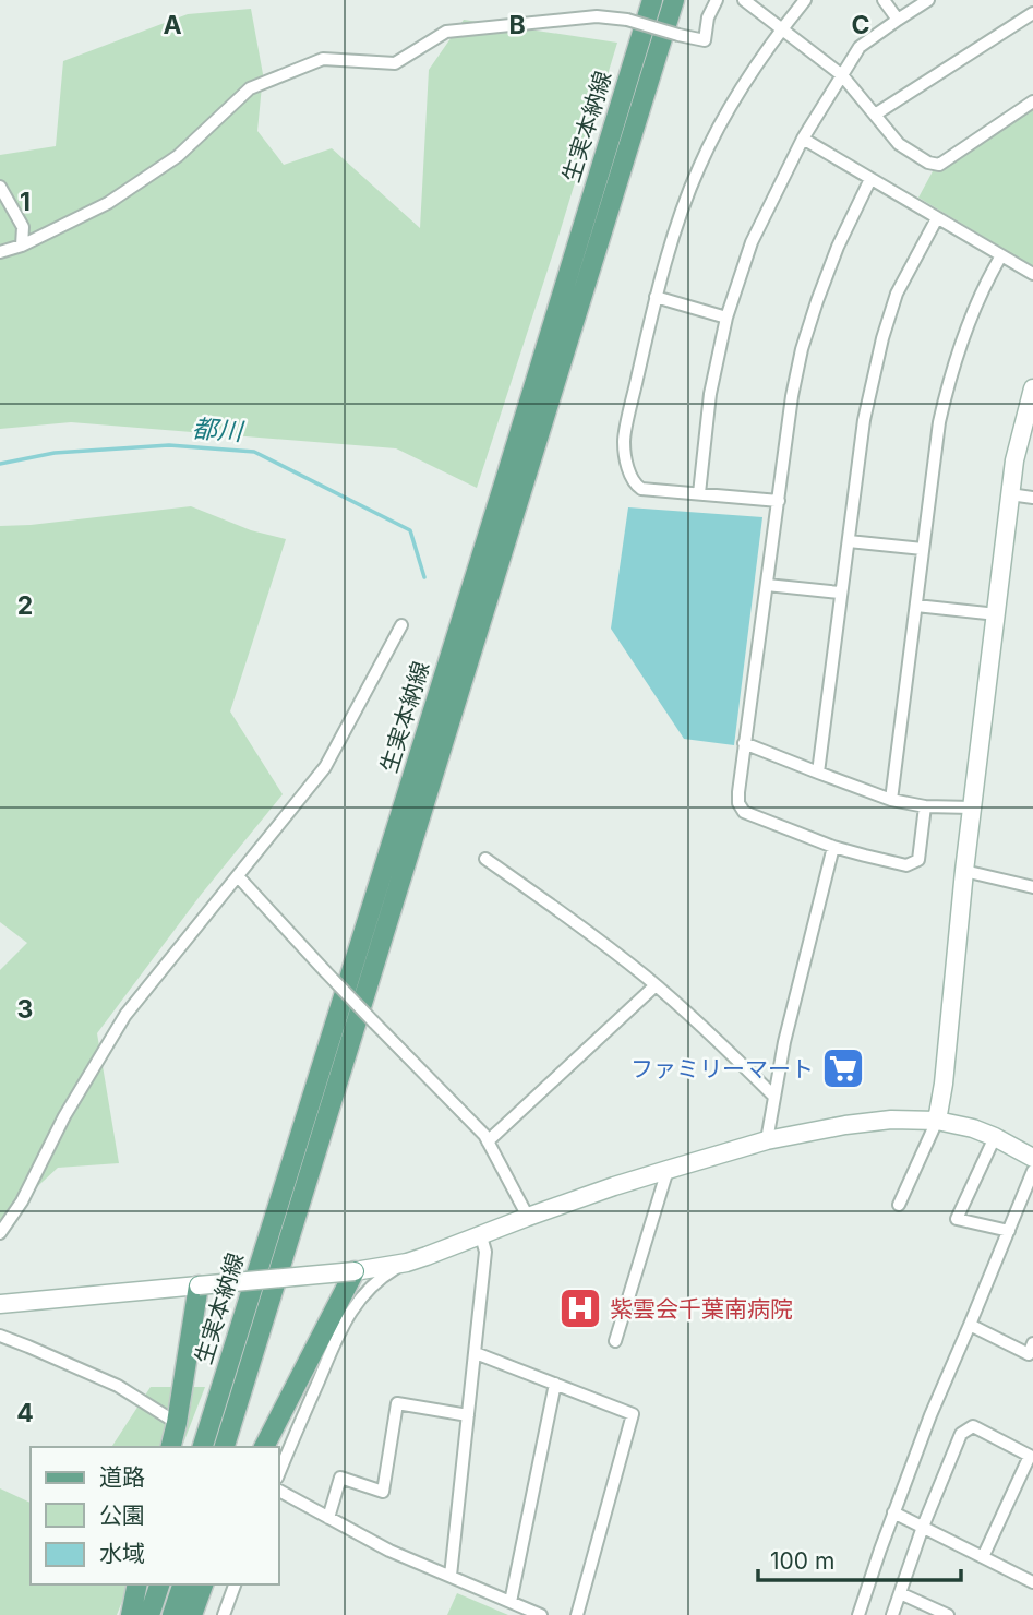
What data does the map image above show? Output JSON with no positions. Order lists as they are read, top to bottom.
{
  "streets": {
    "main road": ["生実本納線"]
  },
  "water": ["都川"],
  "places": {
    "supermarket": ["ファミリーマート"],
    "hospital": ["紫雲会千葉南病院"]
  },
  "legend": ["道路", "公園", "水域"],
  "scale_bar": "100 m",
  "grid": {
    "columns": ["A", "B", "C"],
    "rows": [
      "1",
      "2",
      "3",
      "4"
    ]
  }
}
